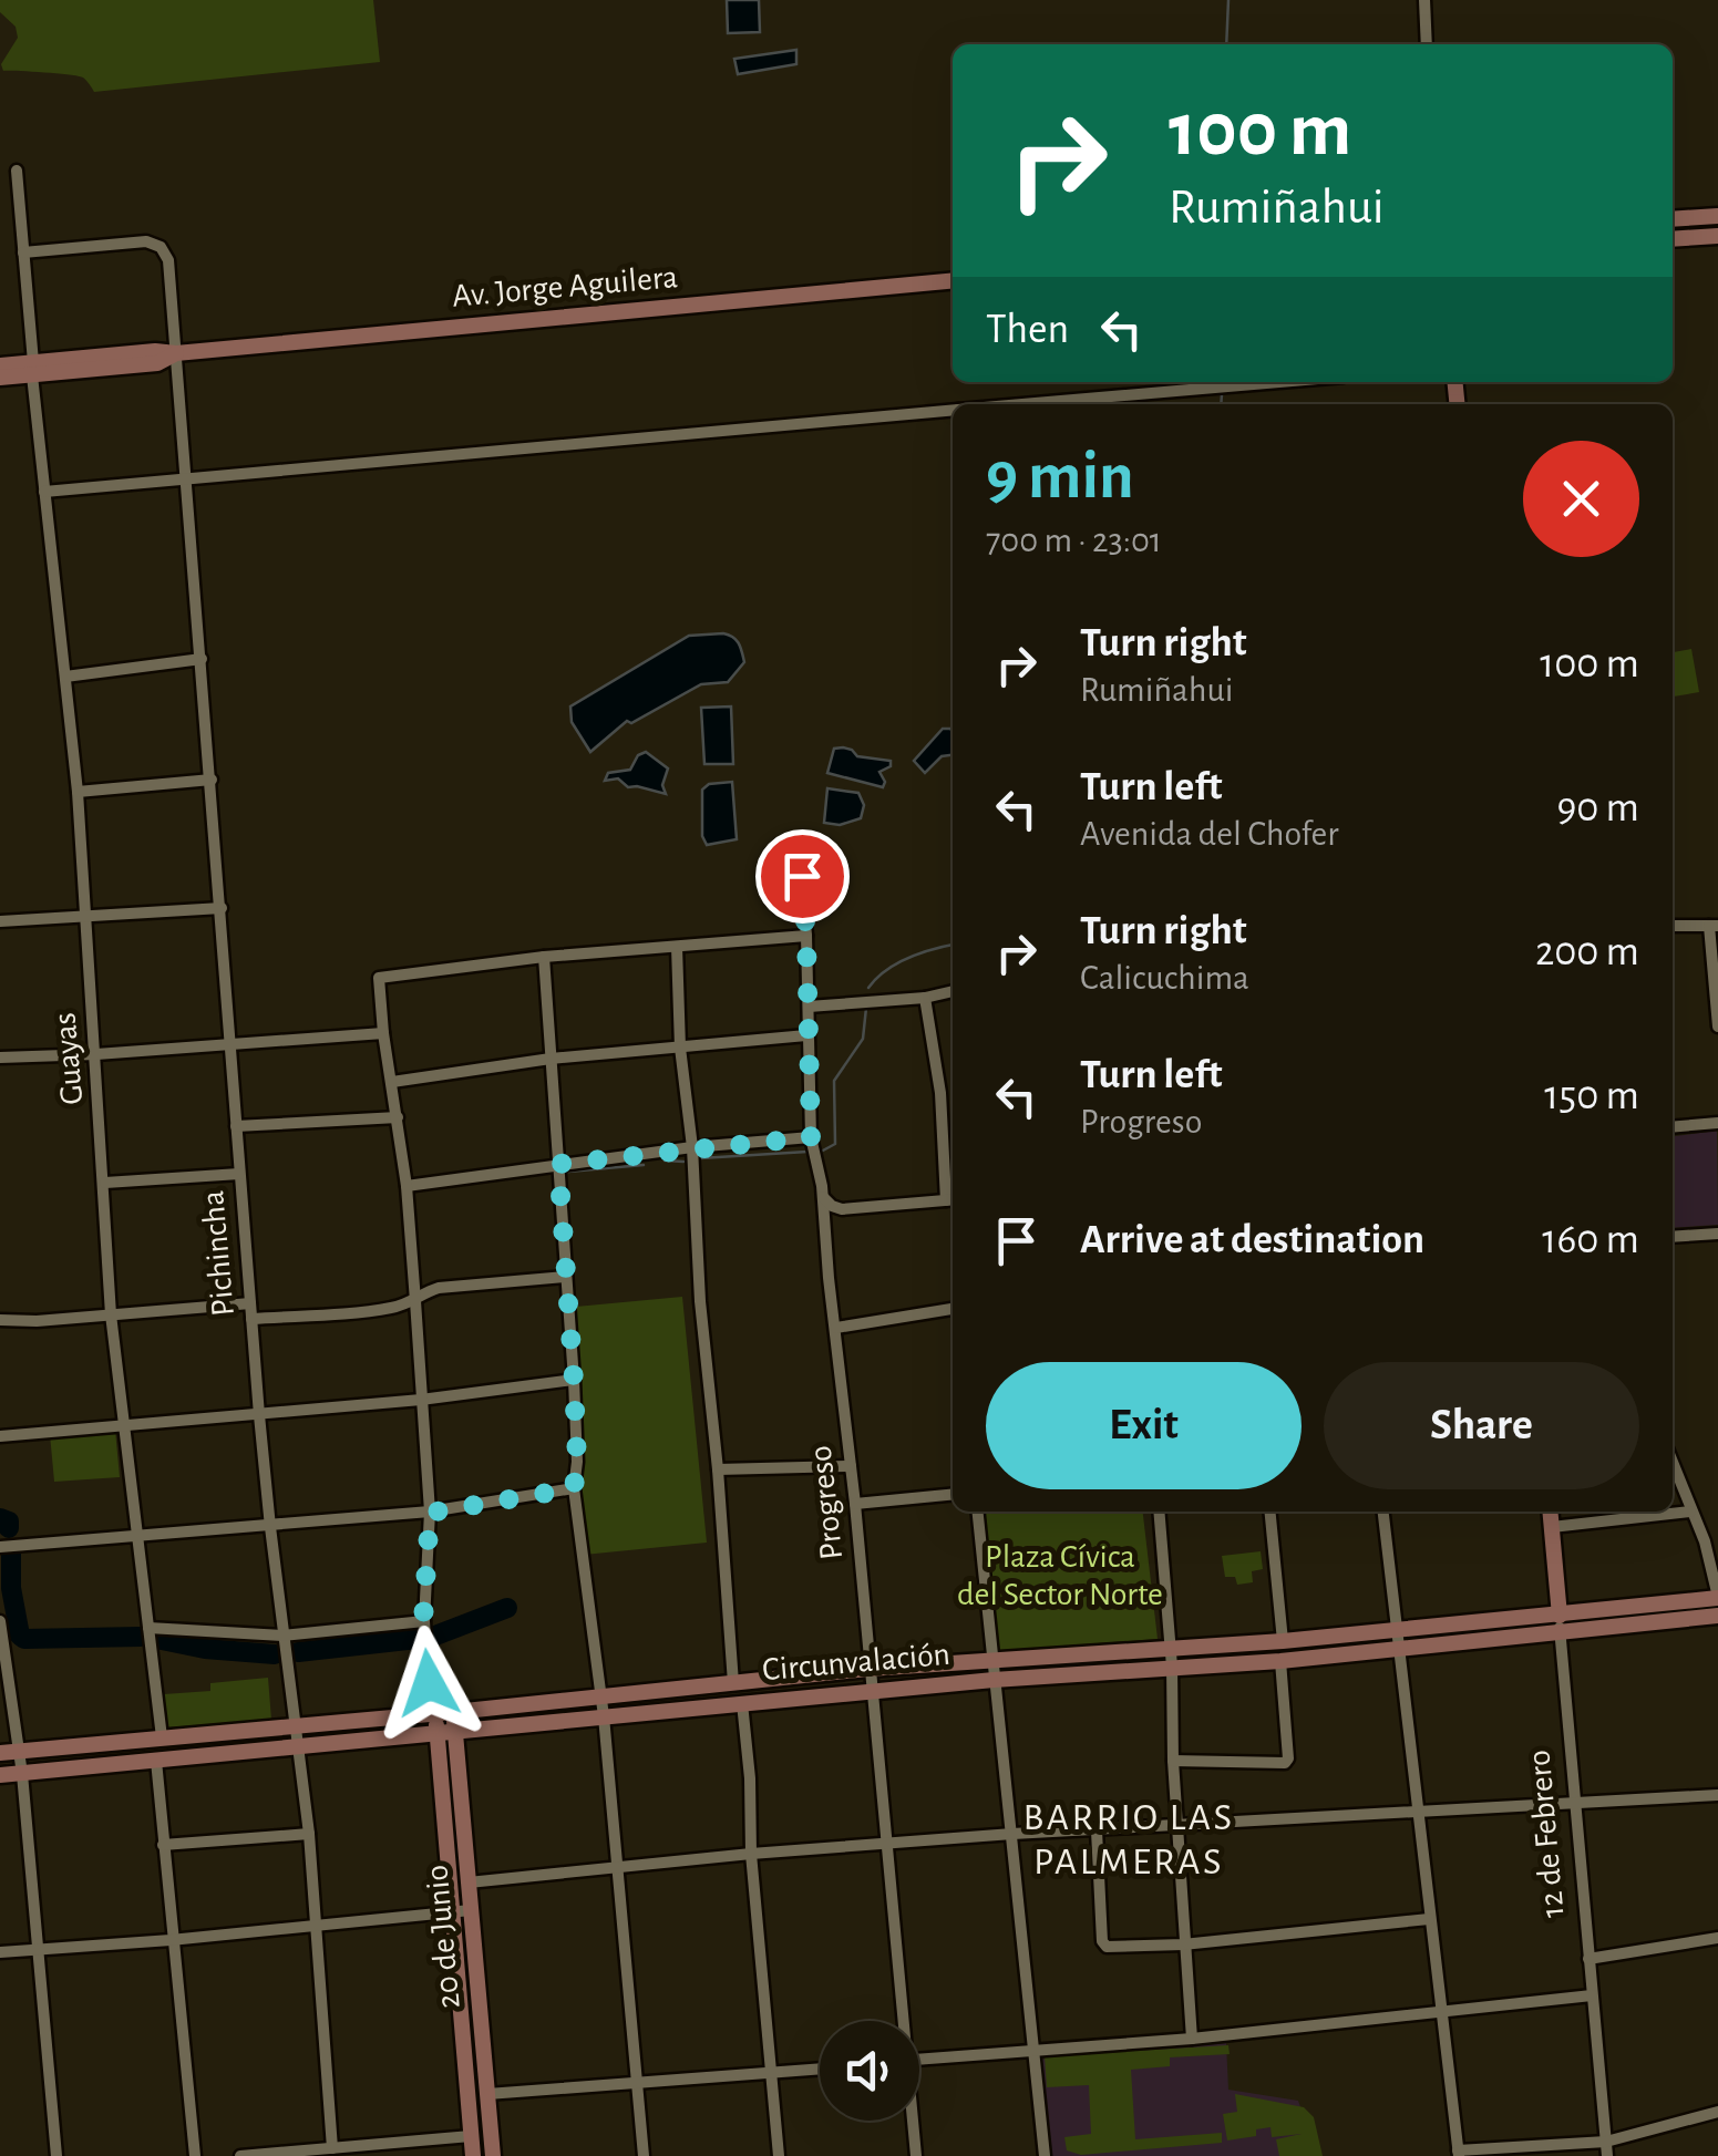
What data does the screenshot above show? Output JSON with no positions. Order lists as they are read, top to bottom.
{
  "streets": {
    "main road": [
      "Av. Jorge Aguilera",
      "Circunvalación",
      "12 de Febrero",
      "20 de Junio"
    ],
    "street": ["Guayas", "Pichincha", "Progreso"]
  },
  "crossings": [
    ["Av. Jorge Aguilera", "Guayas"],
    ["Av. Jorge Aguilera", "Pichincha"],
    ["Guayas", "Pichincha"],
    ["Guayas", "Circunvalación"],
    ["Pichincha", "Circunvalación"],
    ["Progreso", "Circunvalación"],
    ["Circunvalación", "12 de Febrero"],
    ["Circunvalación", "20 de Junio"]
  ],
  "districts": ["BARRIO LAS PALMERAS"],
  "parks": ["Plaza Cívica del Sector Norte"],
  "page": {
    "turn": ["100 m", "Rumiñahui"],
    "then": "Then",
    "heading": ["9 min", "700 m · 23:01"],
    "list": [
      {
        "name": "Turn right",
        "note": "Rumiñahui",
        "value": "100 m"
      },
      {
        "name": "Turn left",
        "note": "Avenida del Chofer",
        "value": "90 m"
      },
      {
        "name": "Turn right",
        "note": "Calicuchima",
        "value": "200 m"
      },
      {
        "name": "Turn left",
        "note": "Progreso",
        "value": "150 m"
      },
      {
        "name": "Arrive at destination",
        "value": "160 m"
      }
    ],
    "buttons": ["Exit", "Share"]
  }
}
